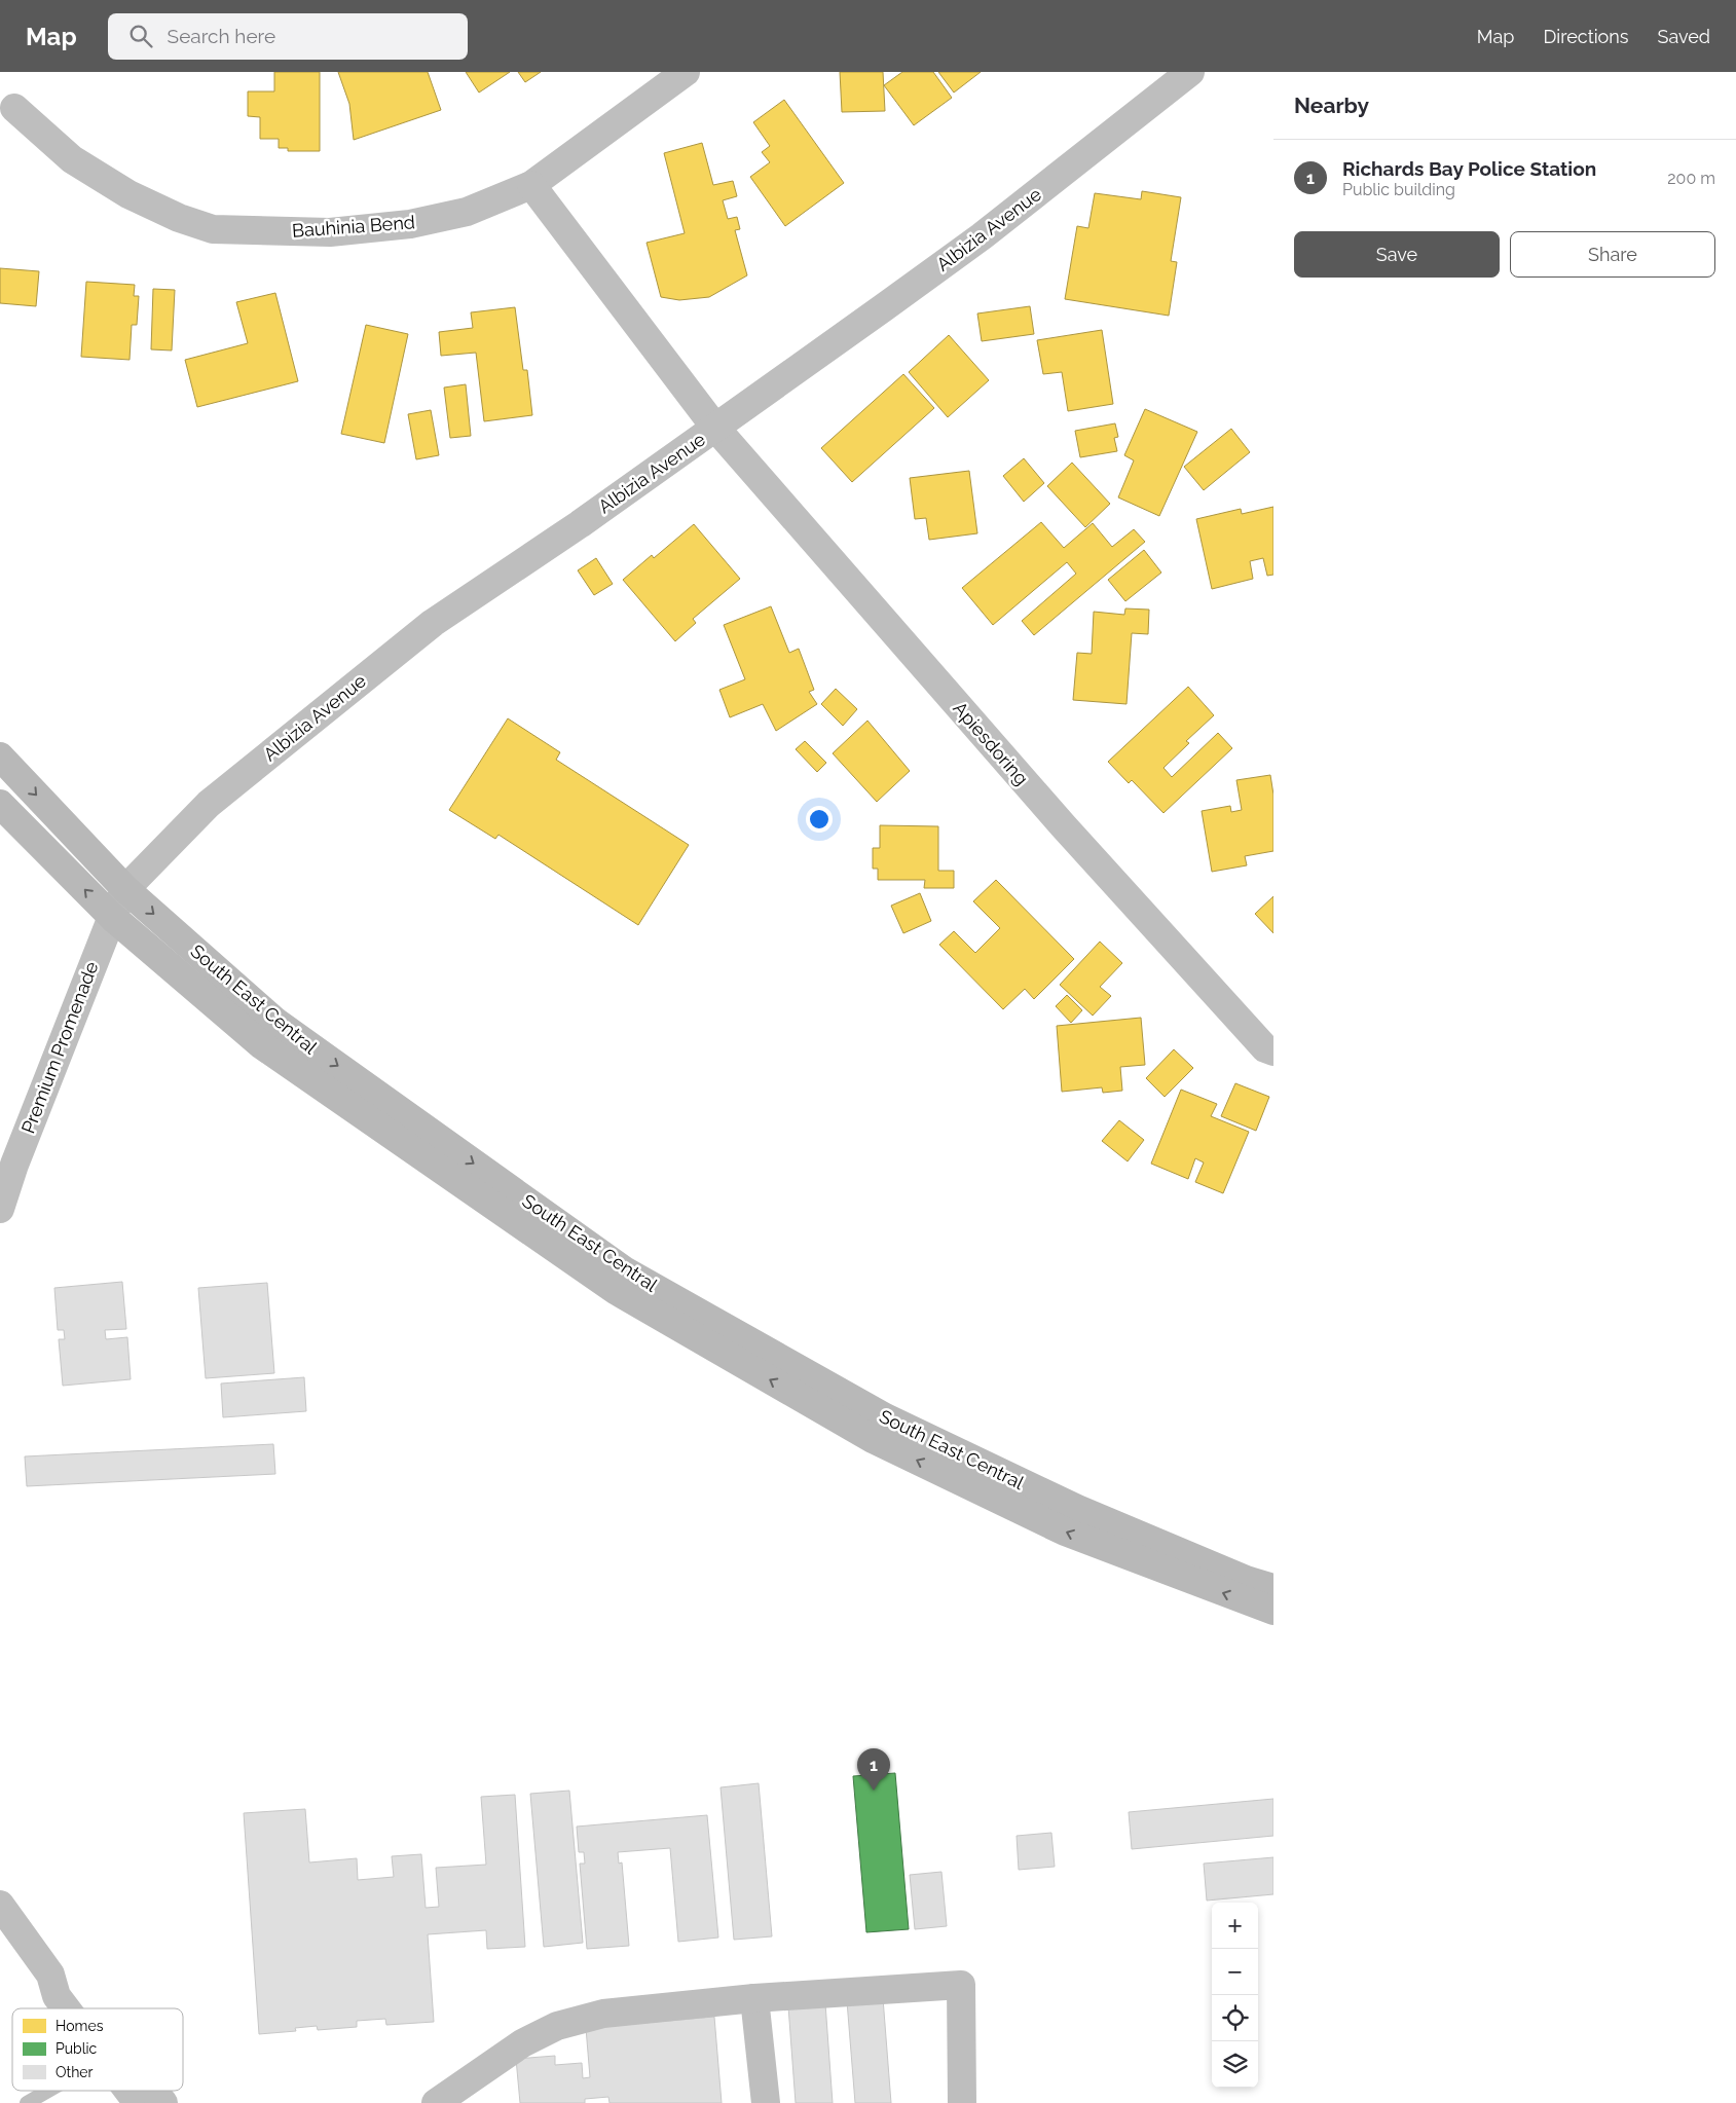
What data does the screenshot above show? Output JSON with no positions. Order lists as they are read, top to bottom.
{
  "streets": {
    "street": [
      "Bauhinia Bend",
      "Albizia Avenue",
      "Apiesdoring",
      "South East Central",
      "Premium Promenade"
    ]
  },
  "crossings": [
    ["Bauhinia Bend", "Apiesdoring"],
    ["Albizia Avenue", "Apiesdoring"],
    ["Albizia Avenue", "South East Central"],
    ["Albizia Avenue", "Premium Promenade"],
    ["South East Central", "Premium Promenade"]
  ],
  "legend": ["Homes", "Public", "Other"],
  "page": {
    "header": "Map",
    "search": "Search here",
    "nav": ["Map", "Directions", "Saved"],
    "heading": "Nearby",
    "list": [
      {
        "mark": "1",
        "name": "Richards Bay Police Station",
        "note": "Public building",
        "value": "200 m"
      }
    ],
    "buttons": ["Save", "Share"],
    "pins": "1",
    "map_buttons": ["+", "−"]
  }
}
